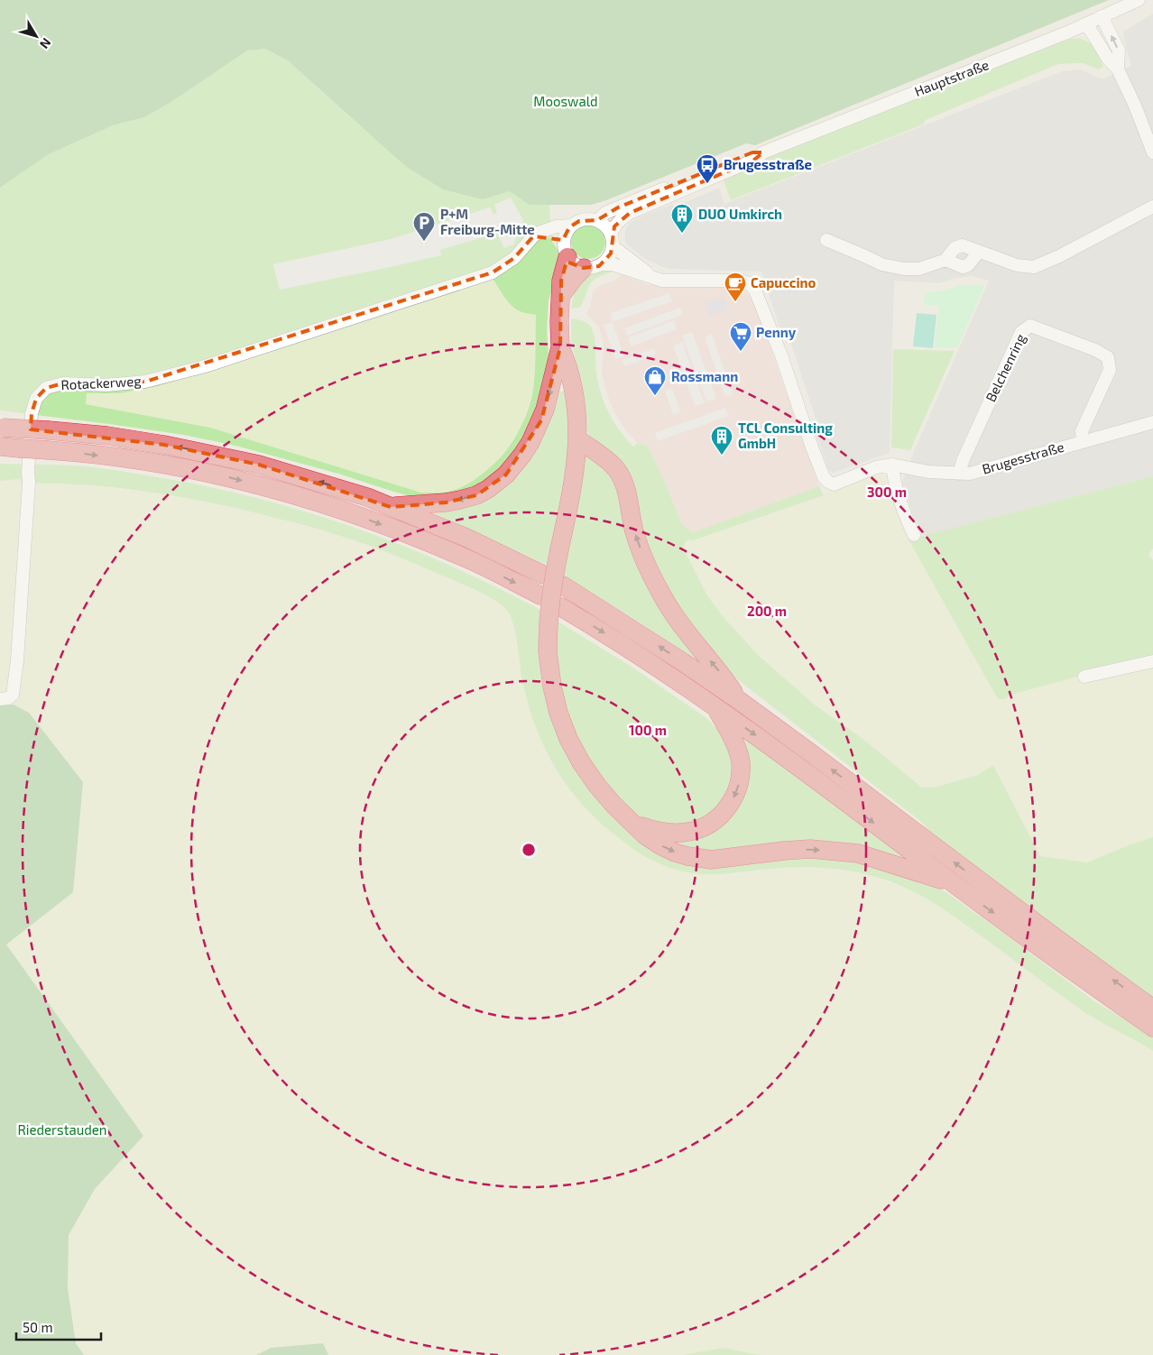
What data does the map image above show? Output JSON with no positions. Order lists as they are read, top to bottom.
{
  "streets": {
    "street": [
      "Hauptstraße",
      "Belchenring",
      "Rotackerweg",
      "Brugesstraße"
    ]
  },
  "crossings": [
    ["Hauptstraße", "Rotackerweg"],
    ["Hauptstraße", "Brugesstraße"],
    ["Belchenring", "Brugesstraße"]
  ],
  "parks": ["Mooswald", "Riederstauden"],
  "places": {
    "bus stop": ["Brugesstraße"],
    "building": ["DUO Umkirch", "TCL Consulting GmbH"],
    "parking": ["P+M Freiburg-Mitte"],
    "cafe": ["Capuccino"],
    "supermarket": ["Penny"],
    "shop": ["Rossmann"]
  },
  "scale_bar": "50 m",
  "north": "bottom right",
  "rings": ["300 m", "200 m", "100 m"]
}
